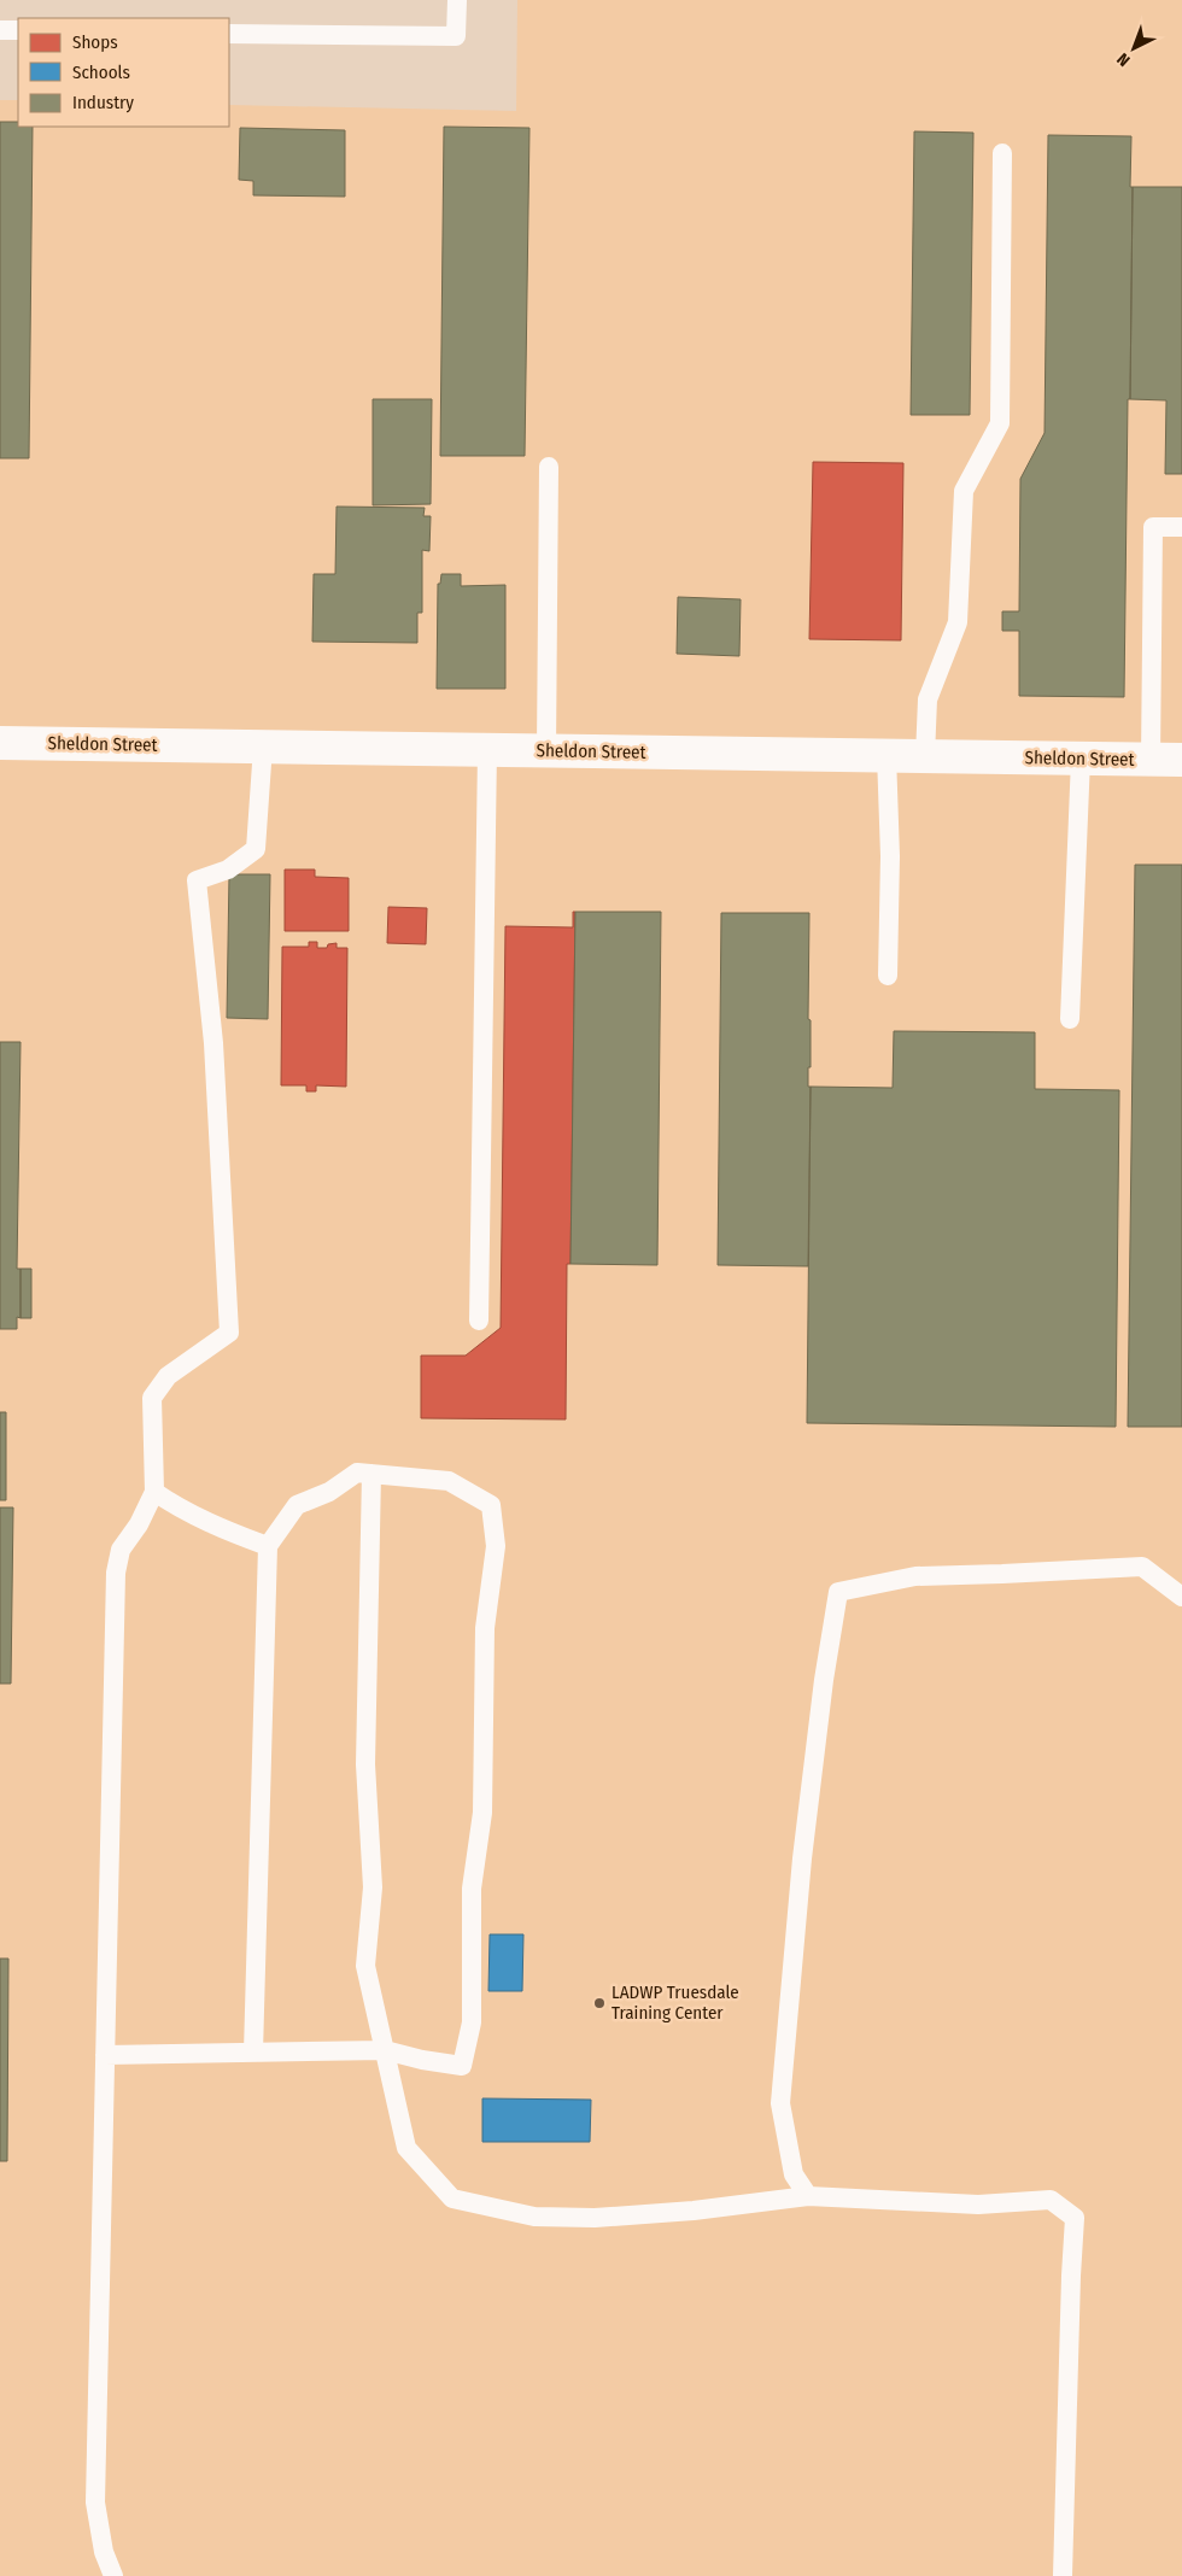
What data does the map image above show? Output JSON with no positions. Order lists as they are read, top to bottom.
{
  "streets": {
    "main road": ["Sheldon Street"]
  },
  "places": ["LADWP Truesdale Training Center"],
  "legend": ["Shops", "Schools", "Industry"],
  "north": "bottom left"
}
